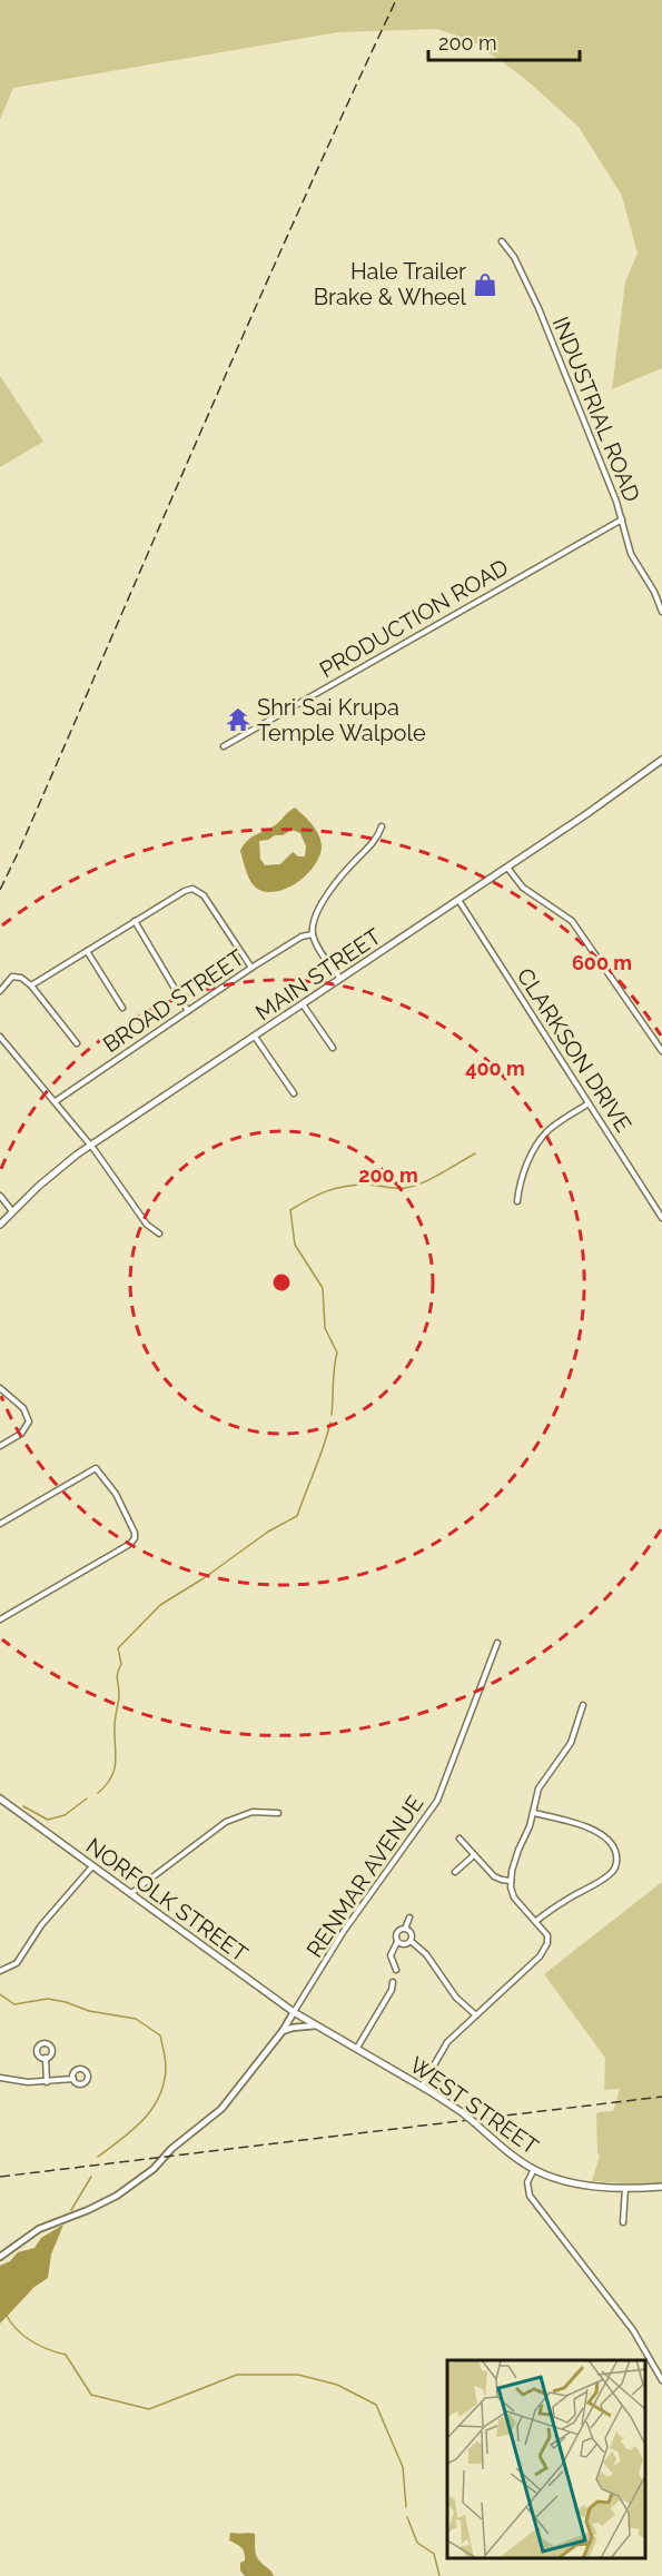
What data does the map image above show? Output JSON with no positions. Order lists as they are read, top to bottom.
{
  "streets": {
    "main road": ["MAIN STREET", "NORFOLK STREET", "WEST STREET"],
    "street": [
      "INDUSTRIAL ROAD",
      "PRODUCTION ROAD",
      "BROAD STREET",
      "CLARKSON DRIVE",
      "RENMAR AVENUE"
    ]
  },
  "crossings": [
    ["INDUSTRIAL ROAD", "PRODUCTION ROAD"],
    ["MAIN STREET", "CLARKSON DRIVE"],
    ["RENMAR AVENUE", "NORFOLK STREET"],
    ["NORFOLK STREET", "WEST STREET"]
  ],
  "places": {
    "shop": ["Hale Trailer Brake & Wheel"],
    "temple": ["Shri Sai Krupa Temple Walpole"]
  },
  "scale_bar": "200 m",
  "rings": ["600 m", "400 m", "200 m"]
}
